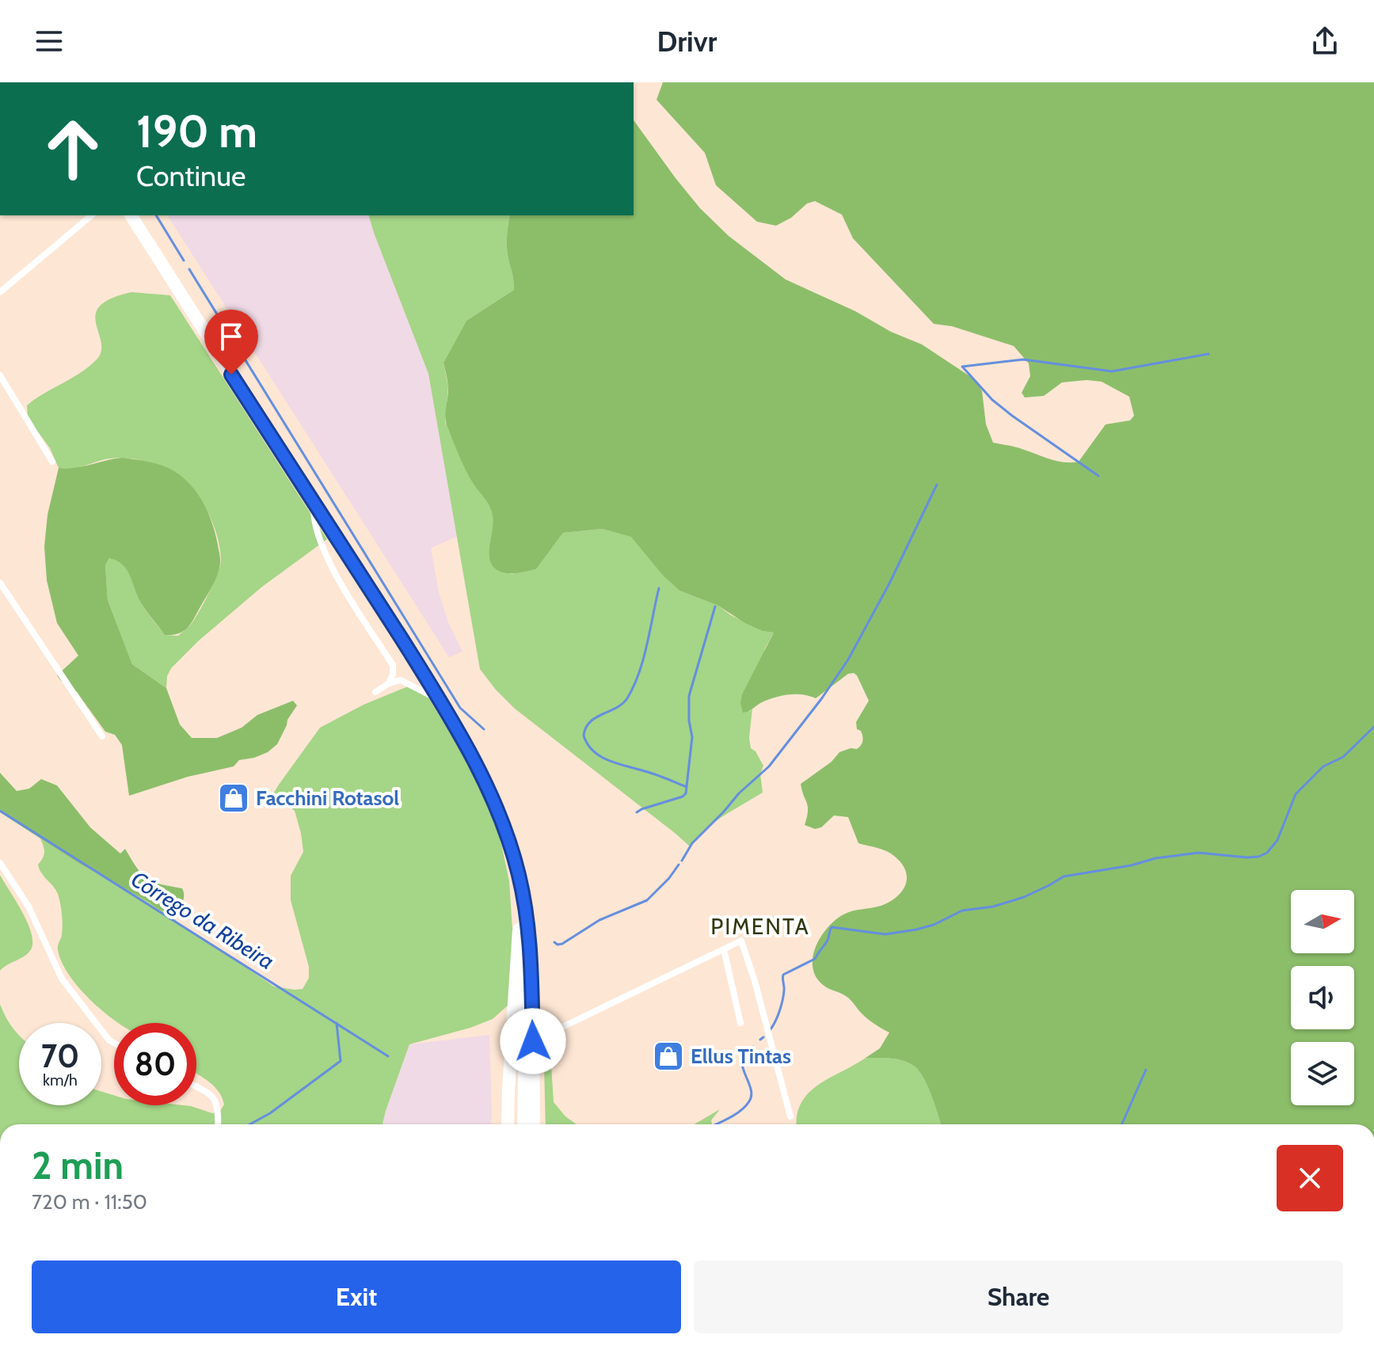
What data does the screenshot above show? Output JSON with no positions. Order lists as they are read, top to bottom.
{
  "districts": ["PIMENTA"],
  "water": ["Córrego da Ribeira"],
  "places": {
    "shop": ["Facchini Rotasol", "Ellus Tintas"]
  },
  "north": "right",
  "page": {
    "header": "Drivr",
    "turn": ["190 m", "Continue"],
    "speed": "70 km/h",
    "limit": "80",
    "heading": ["2 min", "720 m · 11:50"],
    "buttons": ["Exit", "Share"]
  }
}
